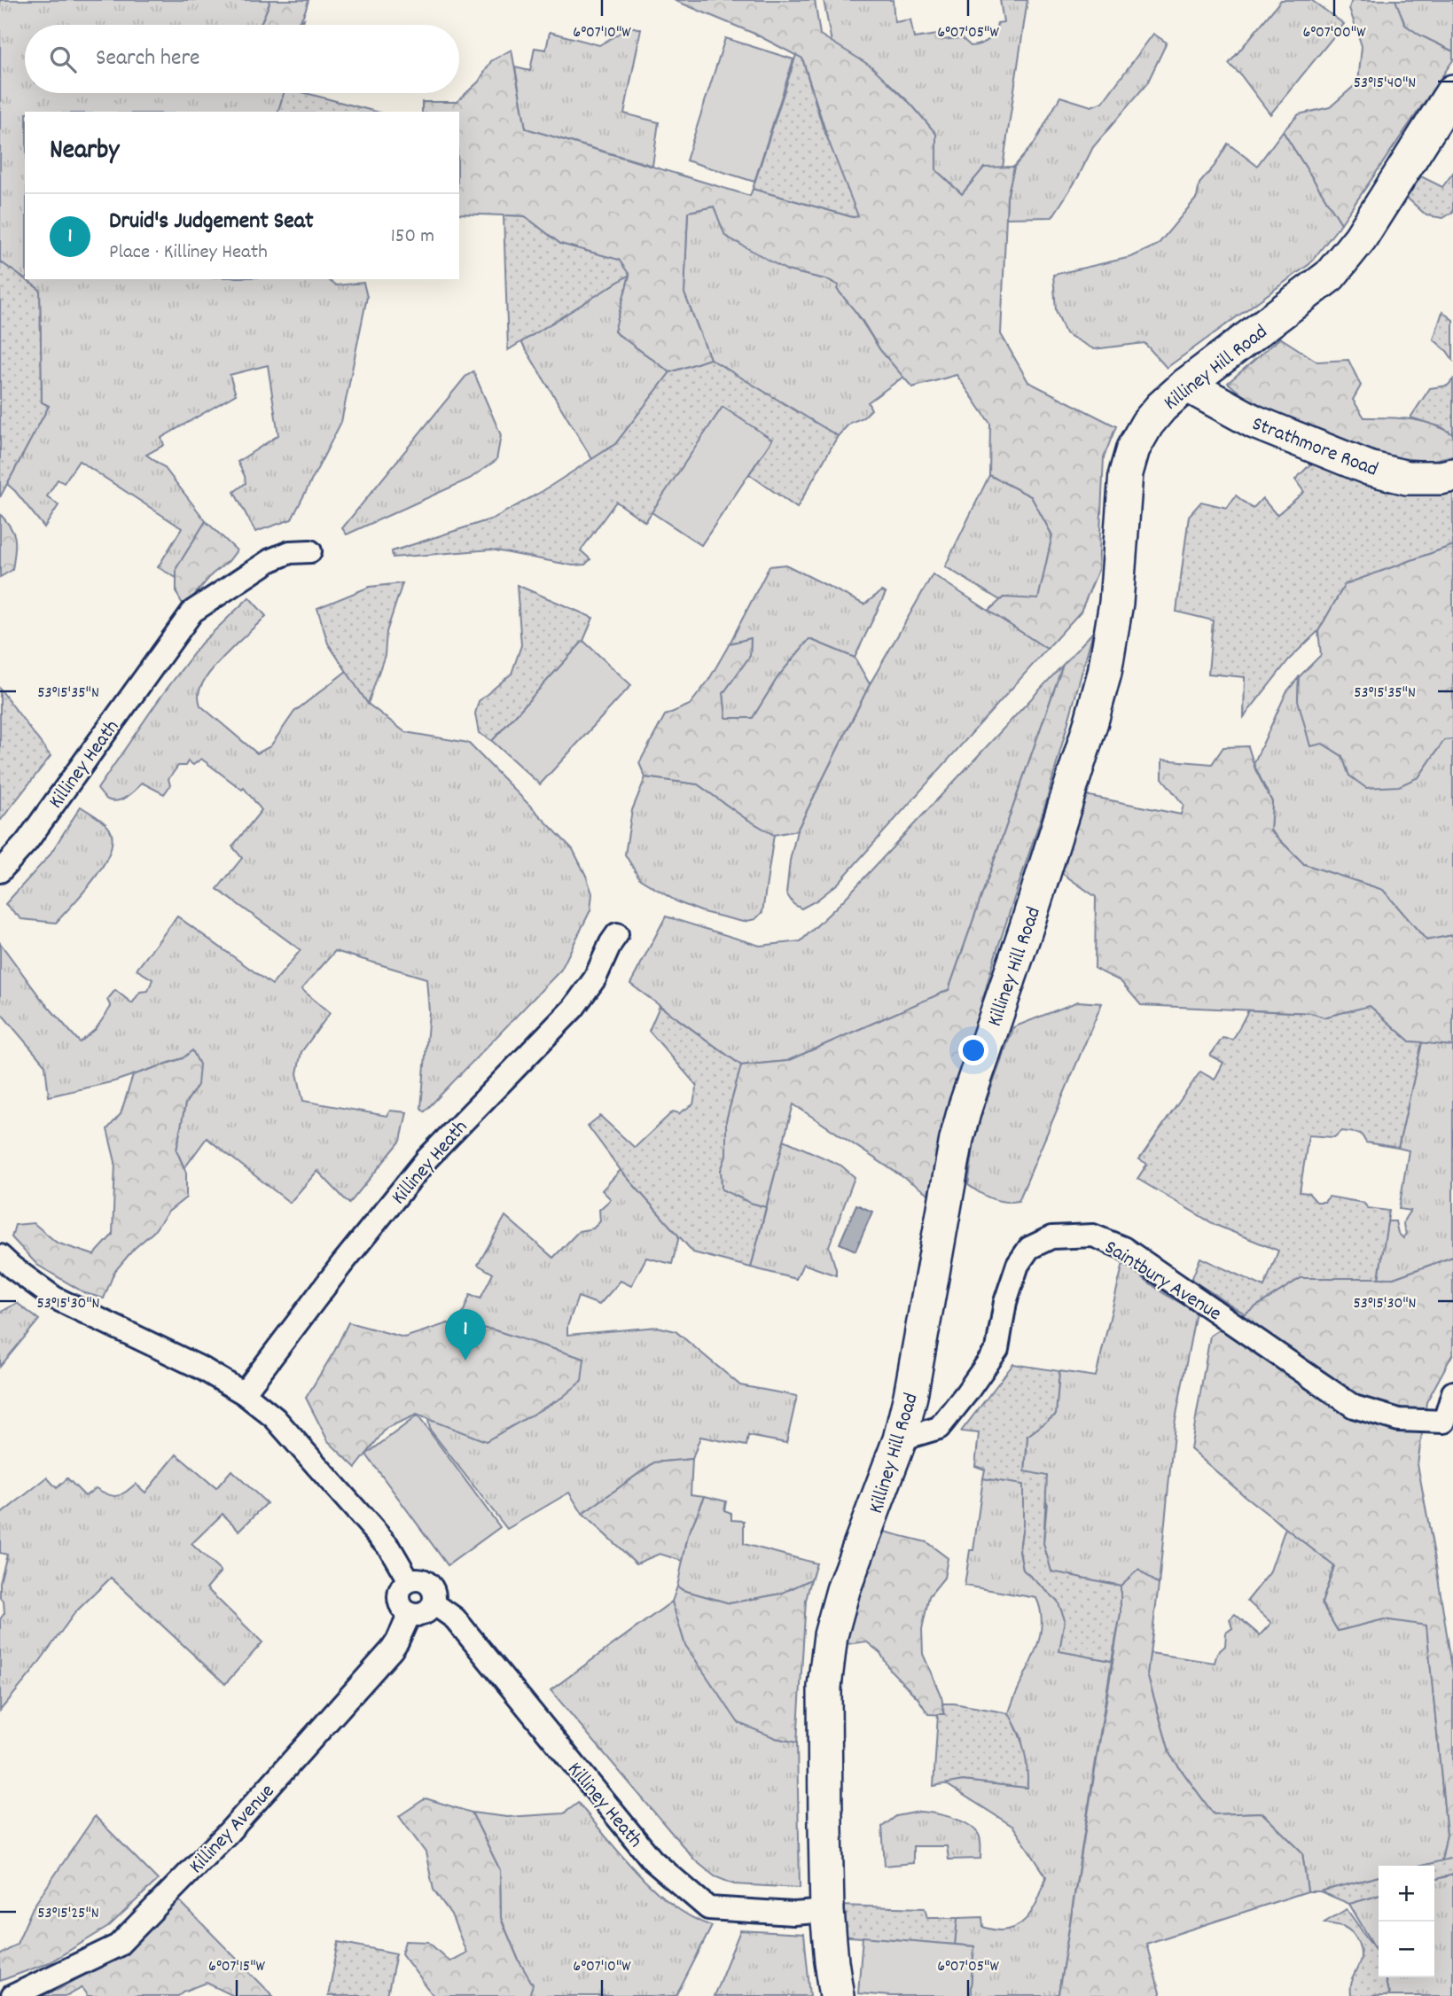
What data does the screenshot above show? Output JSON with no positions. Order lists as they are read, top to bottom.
{
  "streets": {
    "main road": ["Killiney Hill Road", "Strathmore Road"],
    "street": ["Killiney Heath", "Saintbury Avenue", "Killiney Avenue"]
  },
  "crossings": [
    ["Killiney Hill Road", "Strathmore Road"],
    ["Killiney Hill Road", "Killiney Heath"],
    ["Killiney Hill Road", "Saintbury Avenue"],
    ["Killiney Heath", "Killiney Avenue"]
  ],
  "page": {
    "search": "Search here",
    "heading": "Nearby",
    "list": [
      {
        "mark": "1",
        "name": "Druid's Judgement Seat",
        "note": "Place · Killiney Heath",
        "value": "150 m"
      }
    ],
    "pins": "1",
    "map_buttons": ["+", "−"]
  },
  "coordinates": [
    "6°07'10\"W",
    "6°07'05\"W",
    "6°07'00\"W",
    "53°15'40\"N",
    "53°15'35\"N",
    "53°15'30\"N",
    "53°15'25\"N",
    "6°07'15\"W"
  ]
}
